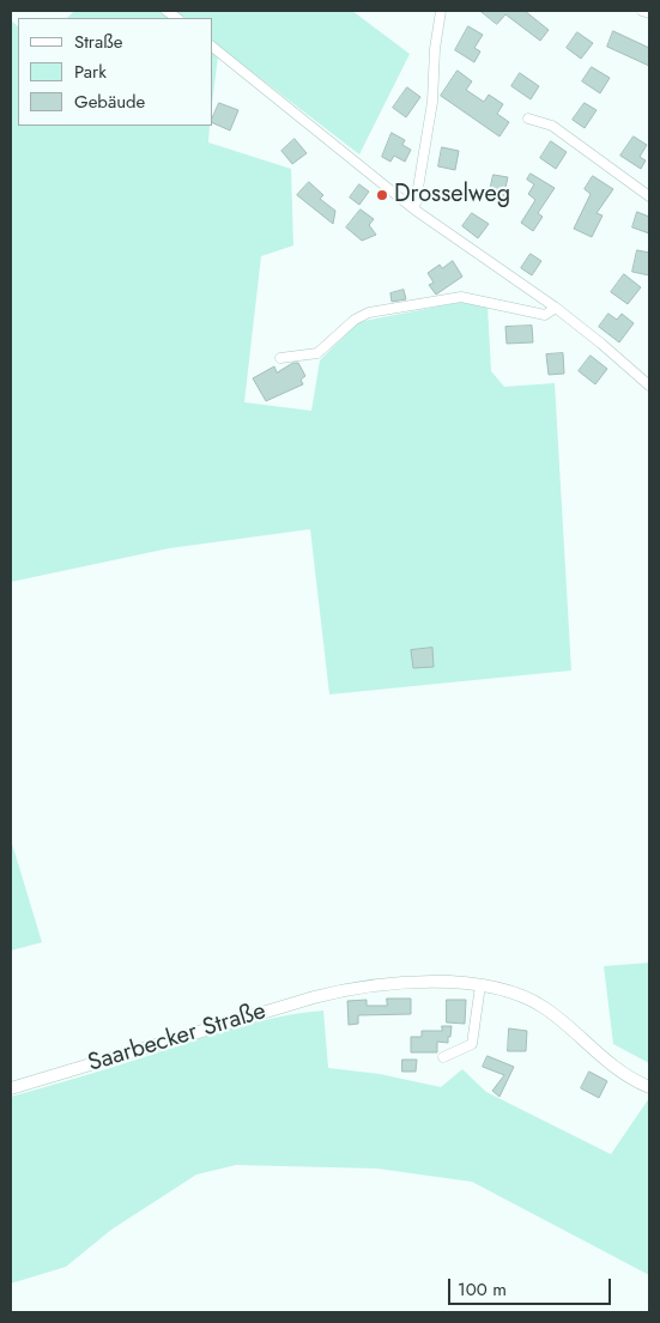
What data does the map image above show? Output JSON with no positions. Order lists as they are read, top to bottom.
{
  "streets": {
    "main road": ["Saarbecker Straße"]
  },
  "places": ["Drosselweg"],
  "legend": ["Straße", "Park", "Gebäude"],
  "scale_bar": "100 m"
}
